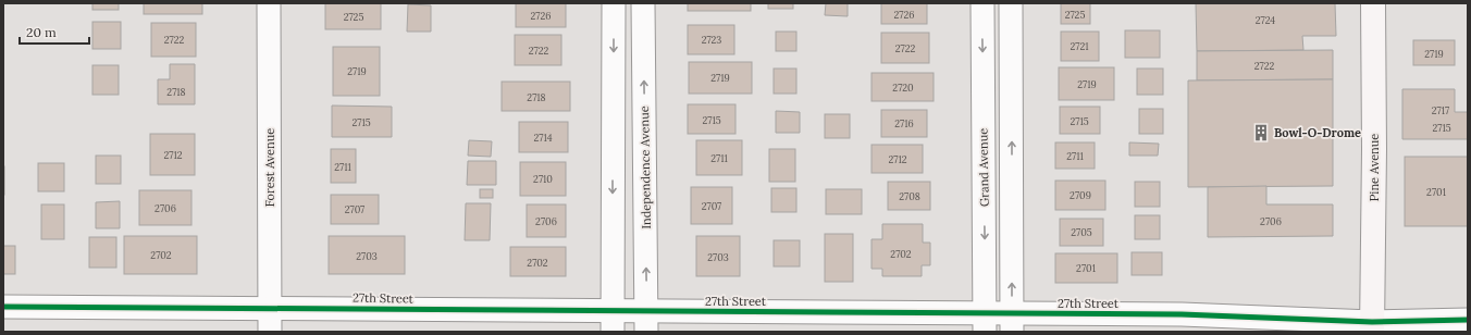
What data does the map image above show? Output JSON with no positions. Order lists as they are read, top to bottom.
{
  "streets": {
    "main road": ["Pine Avenue"],
    "street": [
      "Forest Avenue",
      "Independence Avenue",
      "Grand Avenue",
      "27th Street"
    ]
  },
  "crossings": [
    ["Forest Avenue", "27th Street"],
    ["Independence Avenue", "27th Street"],
    ["Grand Avenue", "27th Street"],
    ["Pine Avenue", "27th Street"]
  ],
  "places": {
    "building": ["Bowl-O-Drome"]
  },
  "house_numbers": [
    "2726",
    "2725",
    "2726",
    "2725",
    "2724",
    "2722",
    "2723",
    "2721",
    "2722",
    "2722",
    "2719",
    "2722",
    "2719",
    "2719",
    "2719",
    "2720",
    "2718",
    "2718",
    "2717",
    "2715",
    "2715",
    "2715",
    "2716",
    "2715",
    "2714",
    "2712",
    "2711",
    "2711",
    "2712",
    "2711",
    "2710",
    "2701",
    "2709",
    "2708",
    "2707",
    "2706",
    "2707",
    "2706",
    "2706",
    "2705",
    "2702",
    "2702",
    "2703",
    "2703",
    "2702",
    "2701"
  ],
  "scale_bar": "20 m"
}
